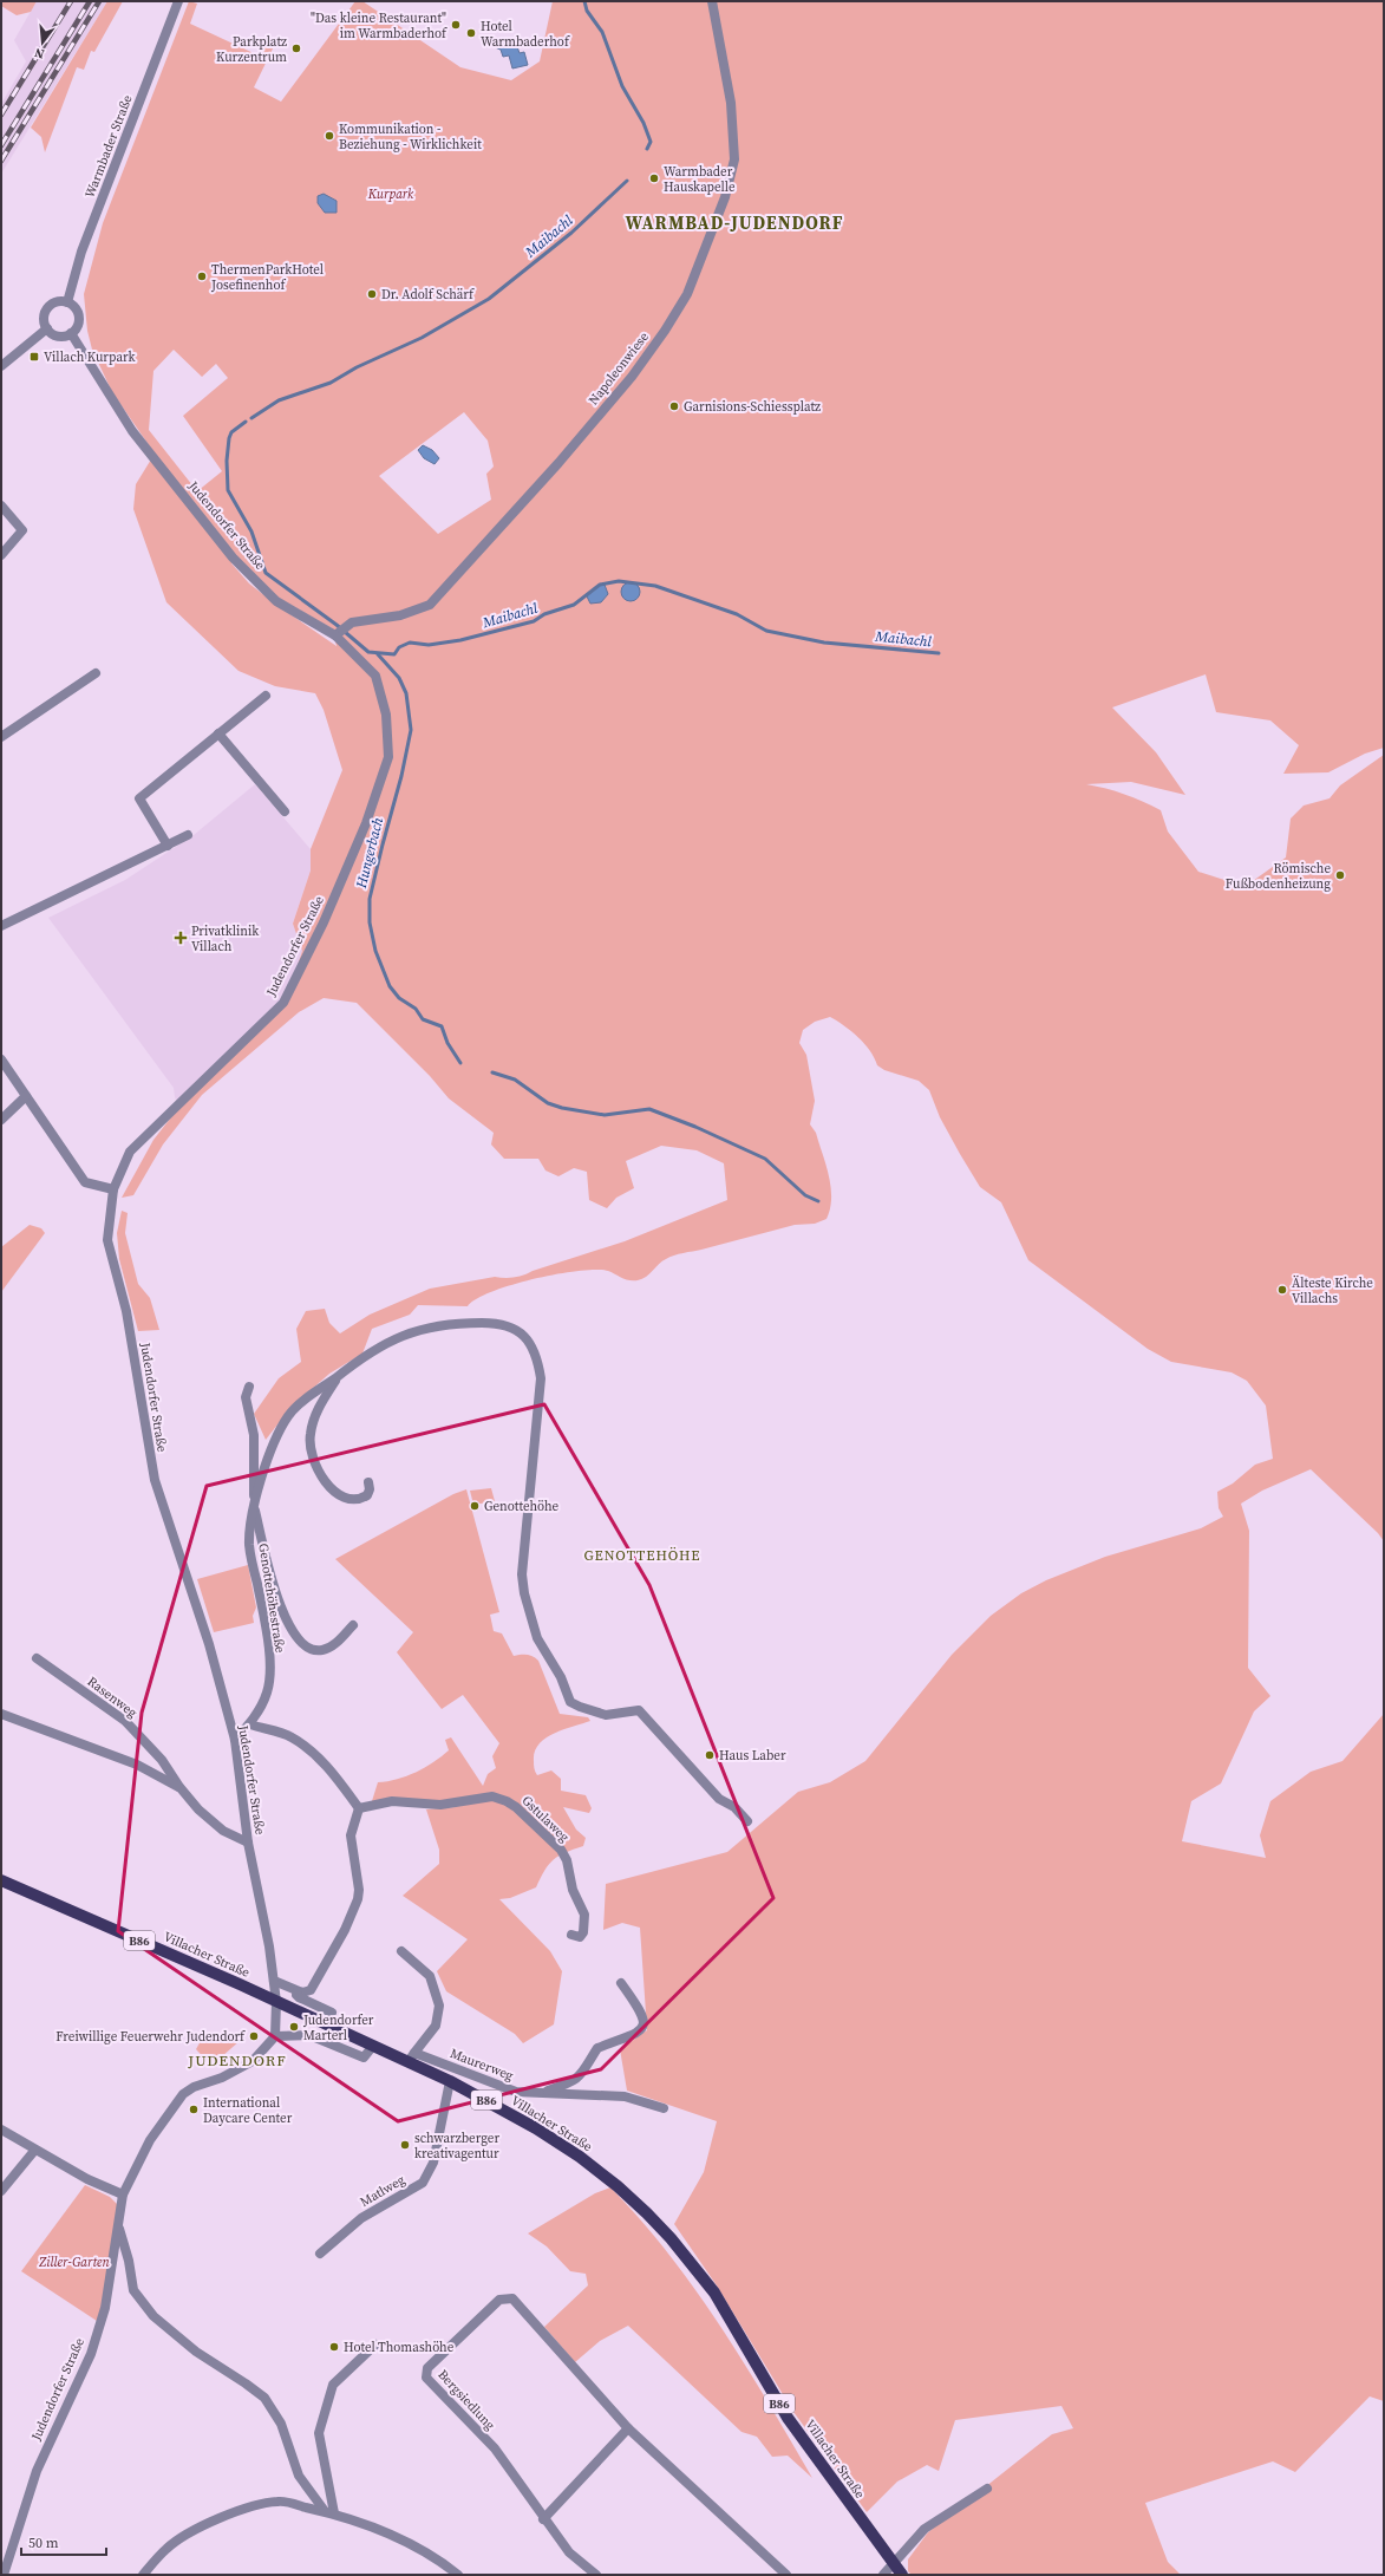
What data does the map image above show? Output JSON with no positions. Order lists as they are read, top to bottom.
{
  "streets": {
    "main road": ["B86", "Villacher Straße"],
    "street": [
      "Warmbader Straße",
      "Napoleonwiese",
      "Judendorfer Straße",
      "Genottehöhestraße",
      "Rasenweg",
      "Gstulaweg",
      "Maurerweg",
      "Matlweg",
      "Bergsiedlung"
    ]
  },
  "crossings": [
    ["Warmbader Straße", "Judendorfer Straße"],
    ["Napoleonwiese", "Judendorfer Straße"],
    ["Judendorfer Straße", "Genottehöhestraße"],
    ["Judendorfer Straße", "Rasenweg"],
    ["Judendorfer Straße", "Villacher Straße"],
    ["Villacher Straße", "Maurerweg"],
    ["Villacher Straße", "Matlweg"]
  ],
  "districts": ["WARMBAD-JUDENDORF", "GENOTTEHÖHE", "JUDENDORF"],
  "water": ["Maibachl", "Hungerbach"],
  "parks": ["Kurpark", "Ziller-Garten"],
  "places": {
    "other": [
      "\"Das kleine Restaurant\" im Warmbaderhof",
      "Hotel Warmbaderhof",
      "Parkplatz Kurzentrum",
      "Kommunikation - Beziehung - Wirklichkeit",
      "Warmbader Hauskapelle",
      "ThermenParkHotel Josefinenhof",
      "Dr. Adolf Schärf",
      "Garnisions-Schiessplatz",
      "Römische Fußbodenheizung",
      "Älteste Kirche Villachs",
      "Genottehöhe",
      "Haus Laber",
      "Judendorfer Marterl",
      "Freiwillige Feuerwehr Judendorf",
      "International Daycare Center",
      "schwarzberger kreativagentur",
      "Hotel Thomashöhe"
    ],
    "transit": ["Villach Kurpark"],
    "health": ["Privatklinik Villach"]
  },
  "scale_bar": "50 m",
  "north": "bottom"
}
